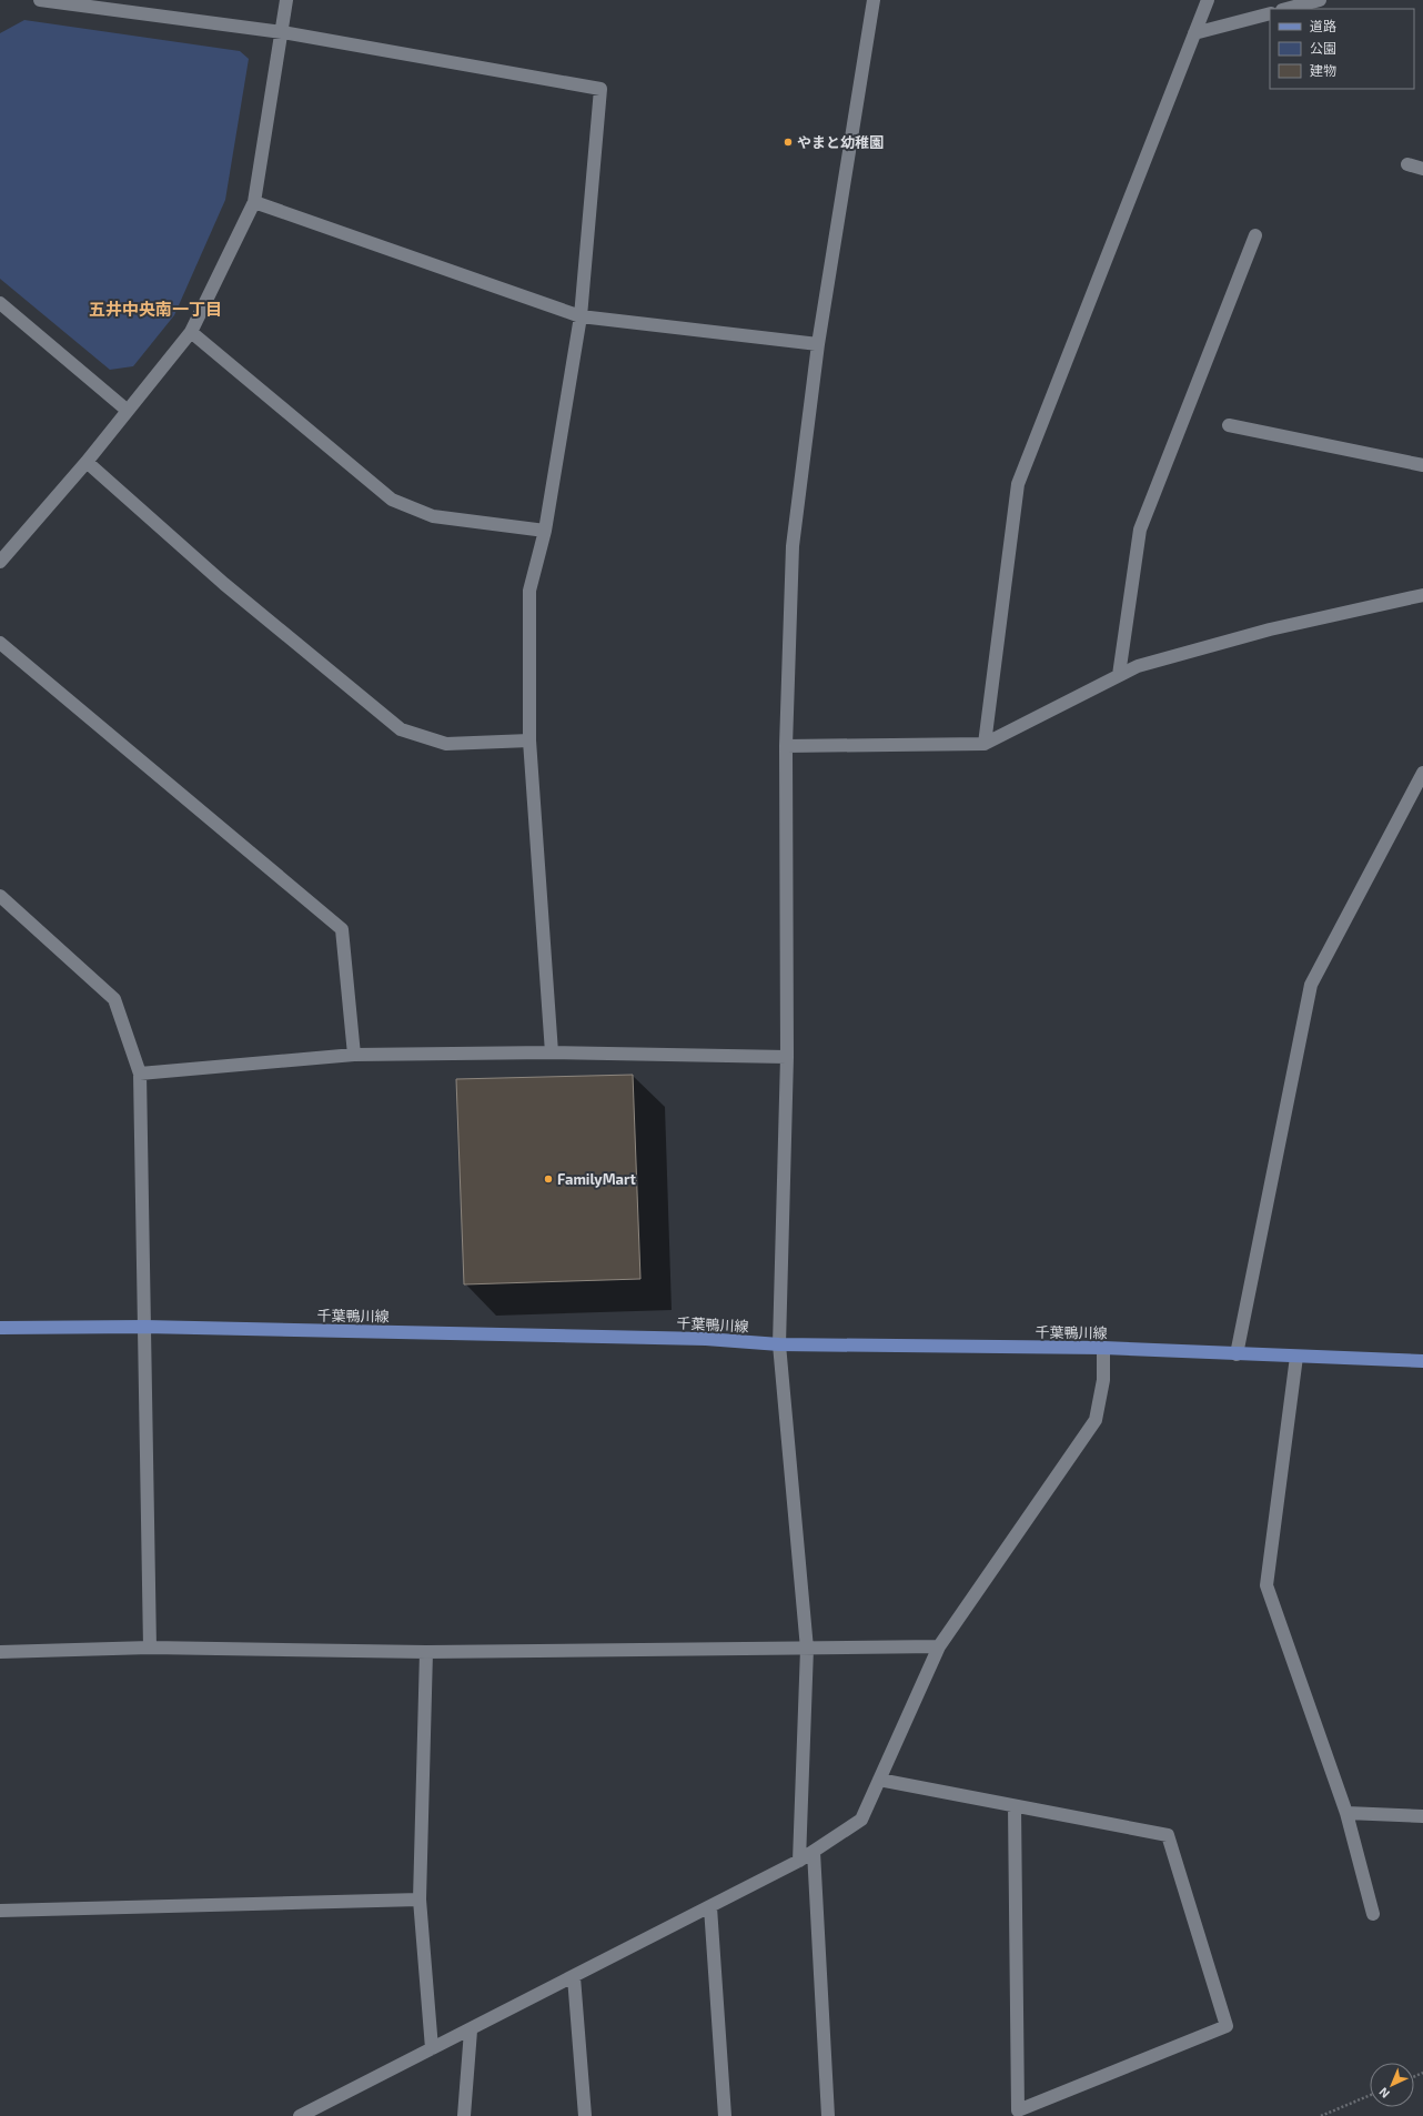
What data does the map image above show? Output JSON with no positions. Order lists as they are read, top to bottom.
{
  "streets": {
    "main road": ["千葉鴨川線"]
  },
  "districts": ["五井中央南一丁目"],
  "places": ["やまと幼稚園", "FamilyMart"],
  "legend": ["道路", "公園", "建物"],
  "north": "bottom left"
}
